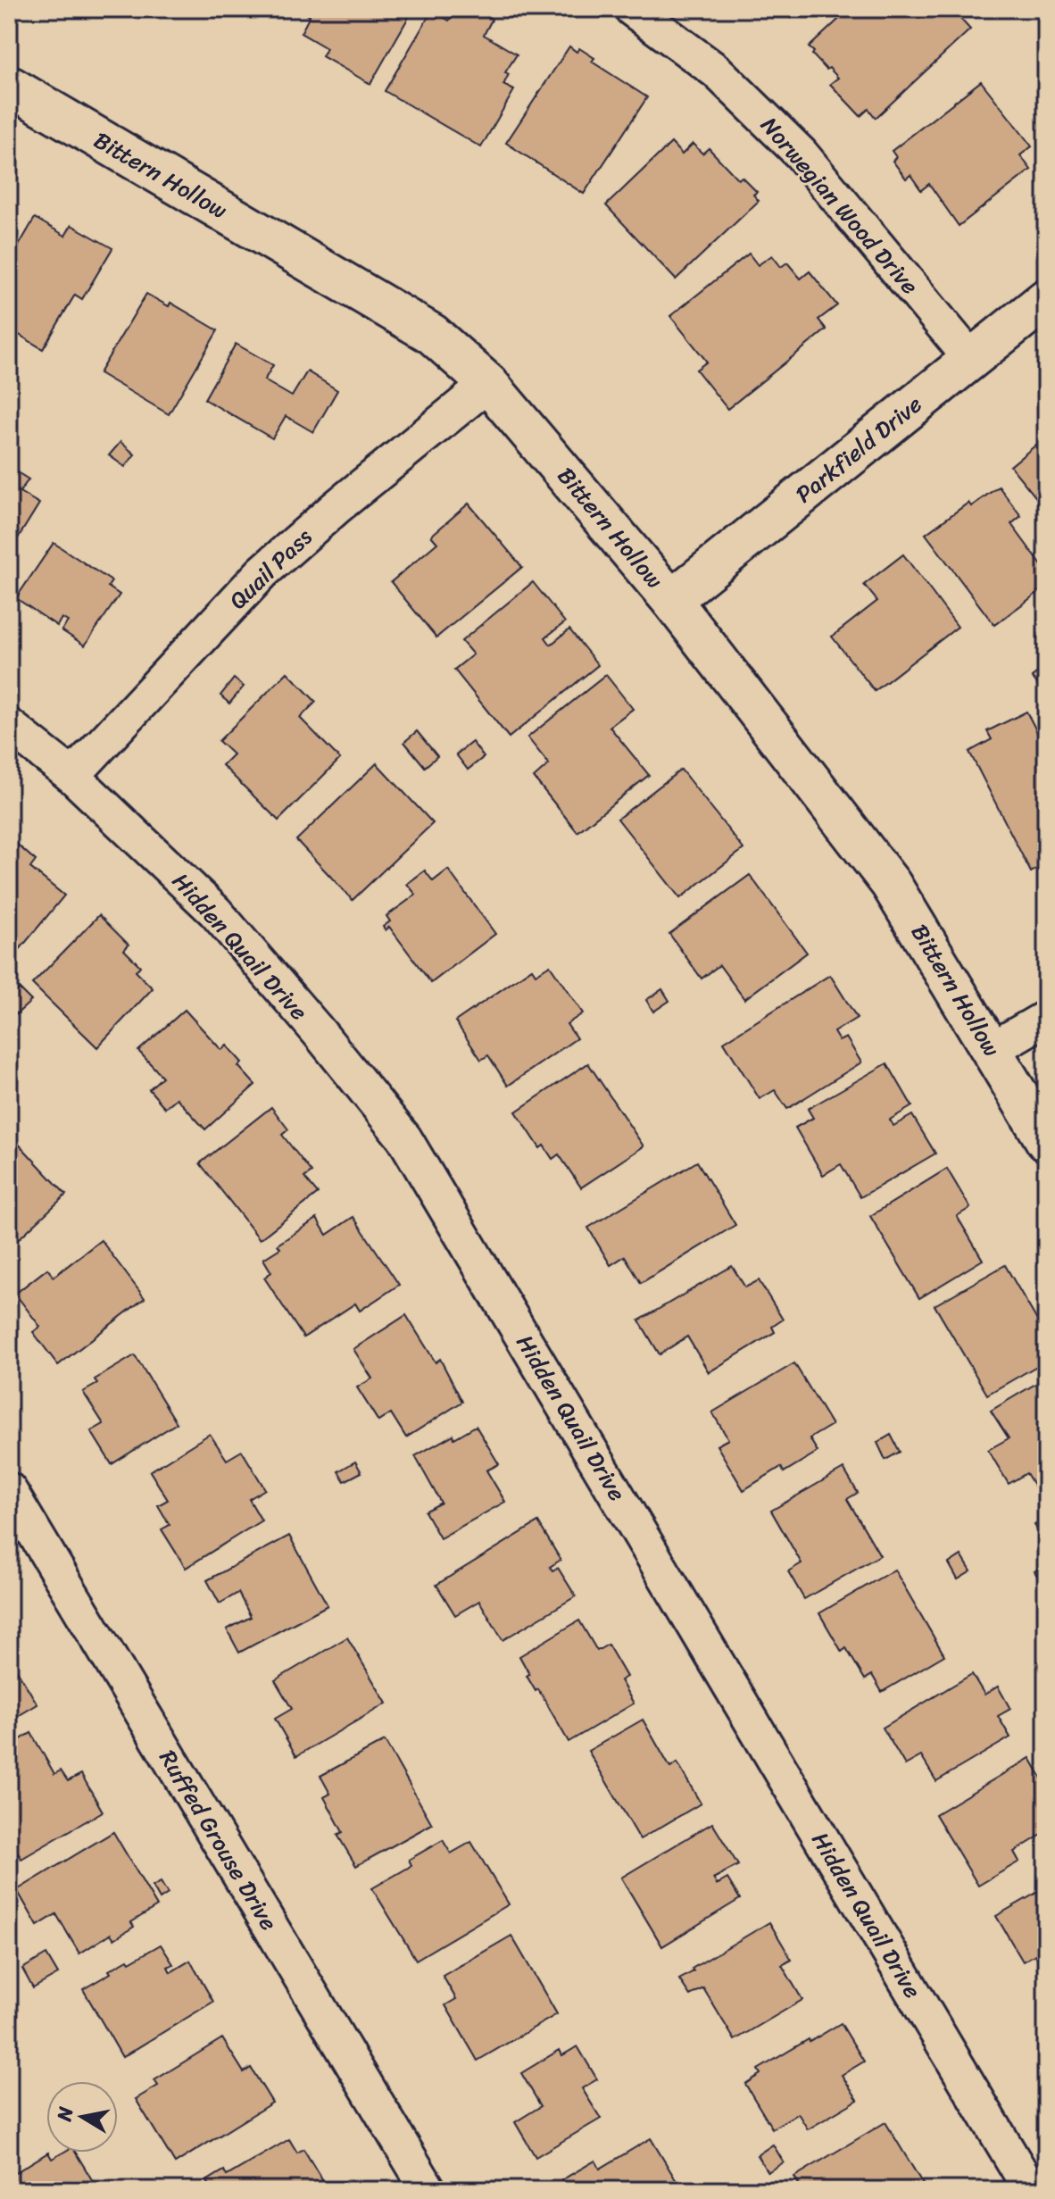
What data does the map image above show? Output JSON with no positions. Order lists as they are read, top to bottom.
{
  "streets": {
    "street": [
      "Bittern Hollow",
      "Norwegian Wood Drive",
      "Parkfield Drive",
      "Quail Pass",
      "Hidden Quail Drive",
      "Ruffed Grouse Drive"
    ]
  },
  "crossings": [
    ["Bittern Hollow", "Parkfield Drive"],
    ["Bittern Hollow", "Quail Pass"],
    ["Norwegian Wood Drive", "Parkfield Drive"],
    ["Quail Pass", "Hidden Quail Drive"]
  ],
  "north": "left"
}
